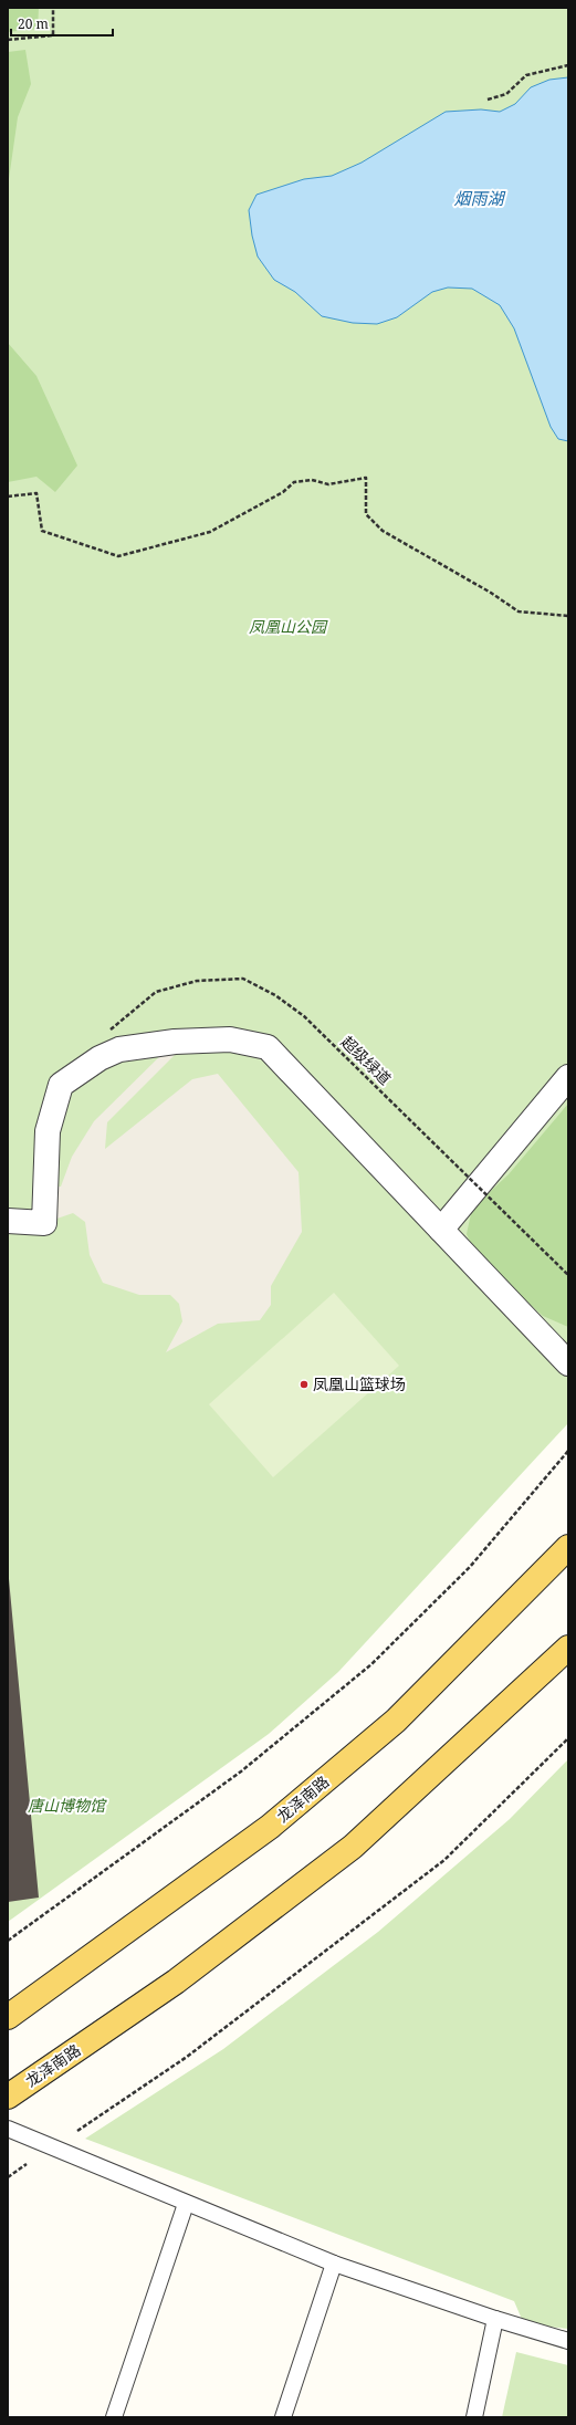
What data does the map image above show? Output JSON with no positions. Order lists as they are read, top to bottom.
{
  "streets": {
    "main road": ["龙泽南路"],
    "path": ["超级绿道"]
  },
  "water": ["烟雨湖"],
  "parks": ["凤凰山公园", "唐山博物馆"],
  "places": ["凤凰山篮球场"],
  "scale_bar": "20 m"
}
